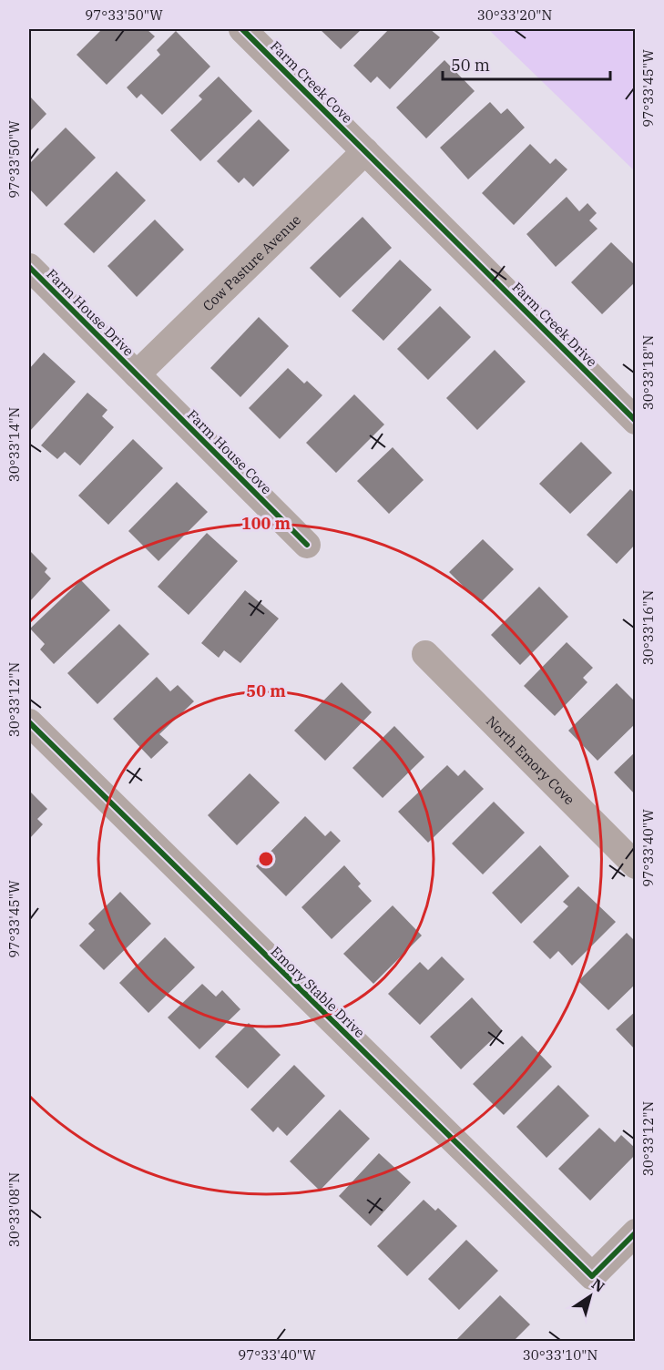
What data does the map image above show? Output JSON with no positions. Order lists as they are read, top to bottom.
{
  "streets": {
    "street": [
      "Farm Creek Cove",
      "Cow Pasture Avenue",
      "Farm House Drive",
      "Farm Creek Drive",
      "Farm House Cove",
      "North Emory Cove",
      "Emory Stable Drive"
    ]
  },
  "crossings": [
    ["Farm Creek Cove", "Cow Pasture Avenue"],
    ["Farm Creek Cove", "Farm Creek Drive"],
    ["Cow Pasture Avenue", "Farm House Drive"],
    ["Cow Pasture Avenue", "Farm Creek Drive"],
    ["Cow Pasture Avenue", "Farm House Cove"],
    ["Farm House Drive", "Farm House Cove"]
  ],
  "scale_bar": "50 m",
  "north": "top right",
  "coordinates": [
    "97°33'50\"W",
    "30°33'20\"N",
    "97°33'45\"W",
    "30°33'18\"N",
    "30°33'14\"N",
    "30°33'16\"N",
    "30°33'12\"N",
    "97°33'40\"W",
    "30°33'08\"N",
    "30°33'10\"N"
  ],
  "rings": ["100 m", "50 m"]
}
